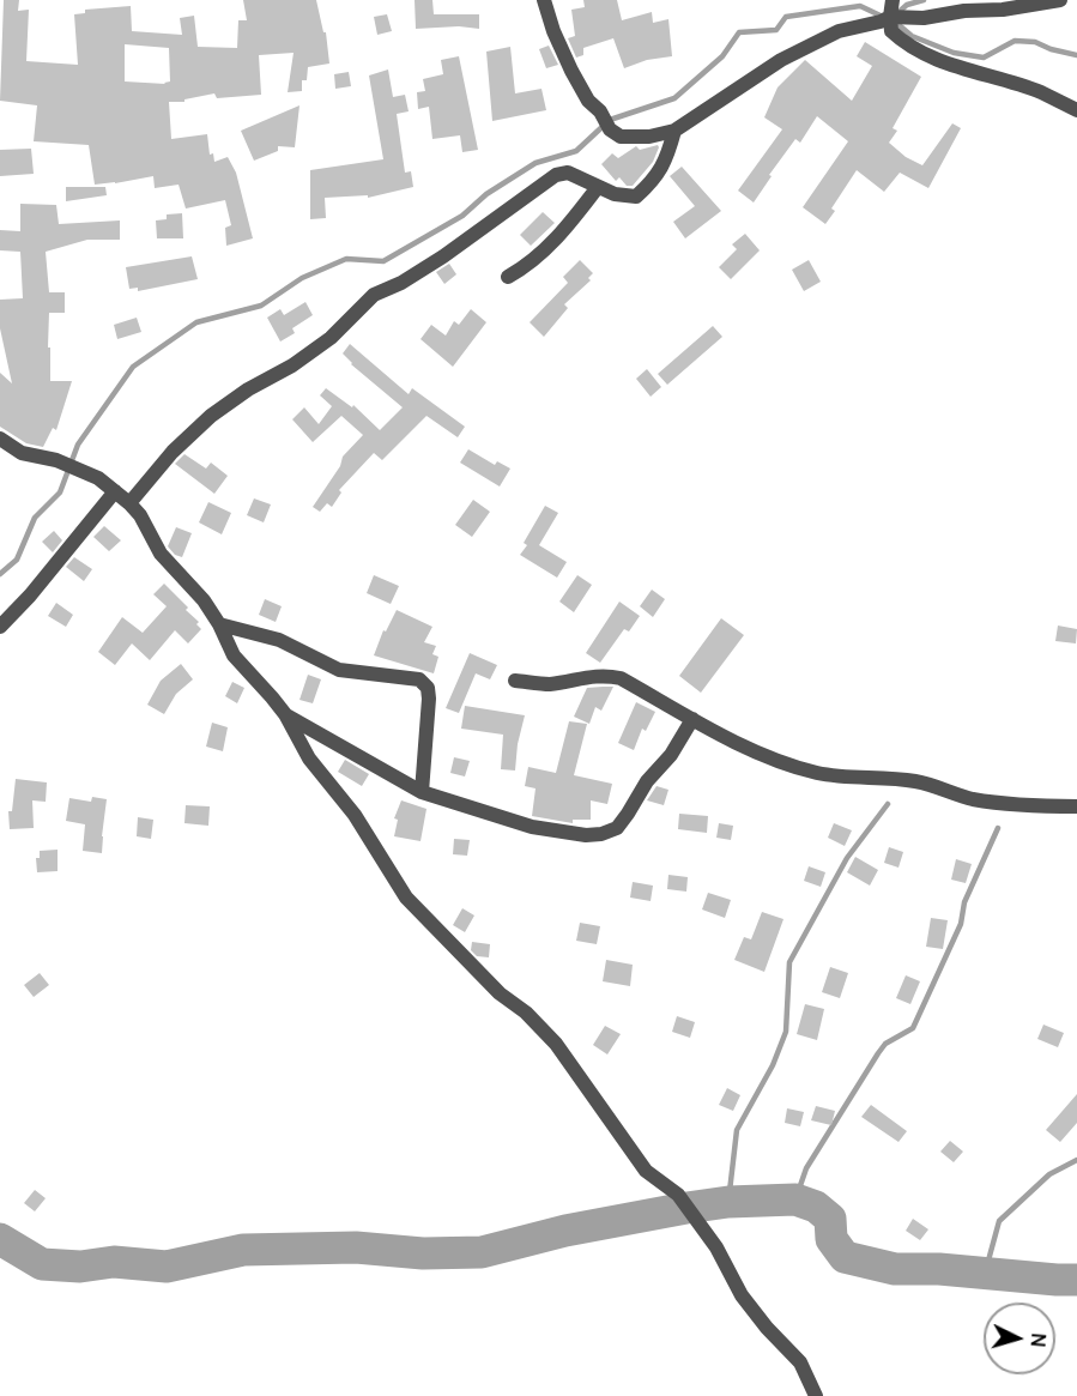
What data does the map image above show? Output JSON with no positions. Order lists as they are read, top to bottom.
{
  "north": "right"
}
